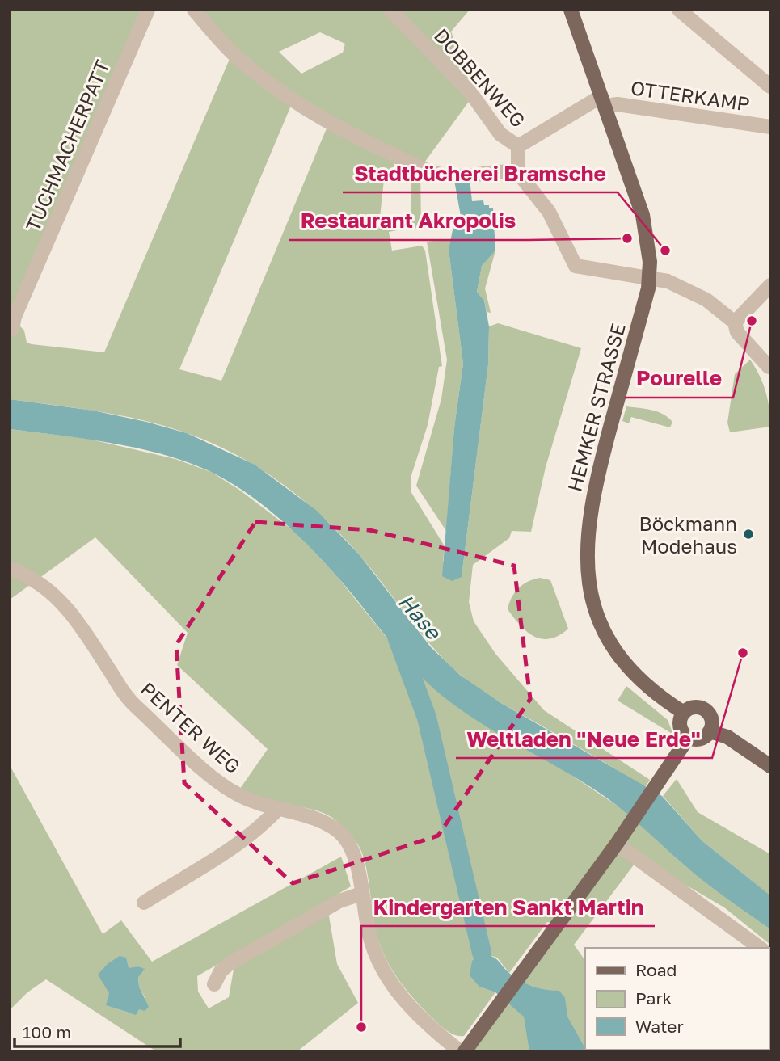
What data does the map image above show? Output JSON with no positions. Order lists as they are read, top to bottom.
{
  "streets": {
    "main road": ["HEMKER STRASSE"],
    "street": [
      "DOBBENWEG",
      "OTTERKAMP",
      "TUCHMACHERPATT",
      "PENTER WEG"
    ]
  },
  "crossings": [
    ["OTTERKAMP", "HEMKER STRASSE"]
  ],
  "water": ["Hase"],
  "places": [
    "Restaurant Akropolis",
    "Stadtbücherei Bramsche",
    "Pourelle",
    "Böckmann Modehaus",
    "Weltladen \"Neue Erde\"",
    "Kindergarten Sankt Martin"
  ],
  "legend": ["Road", "Park", "Water"],
  "scale_bar": "100 m"
}
